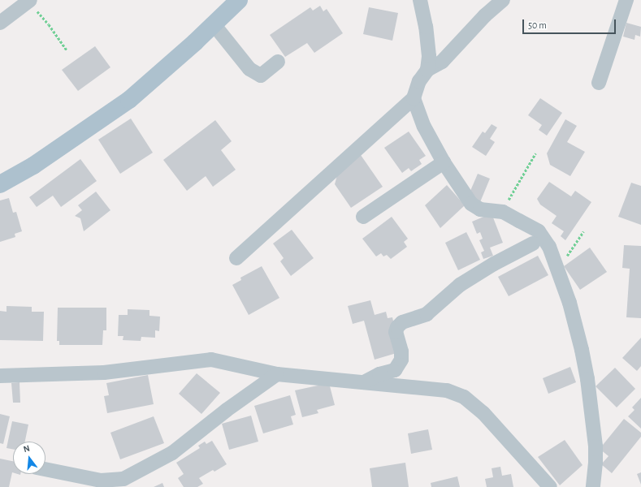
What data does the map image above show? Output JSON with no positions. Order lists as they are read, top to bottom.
{
  "scale_bar": "50 m",
  "north": "top"
}
